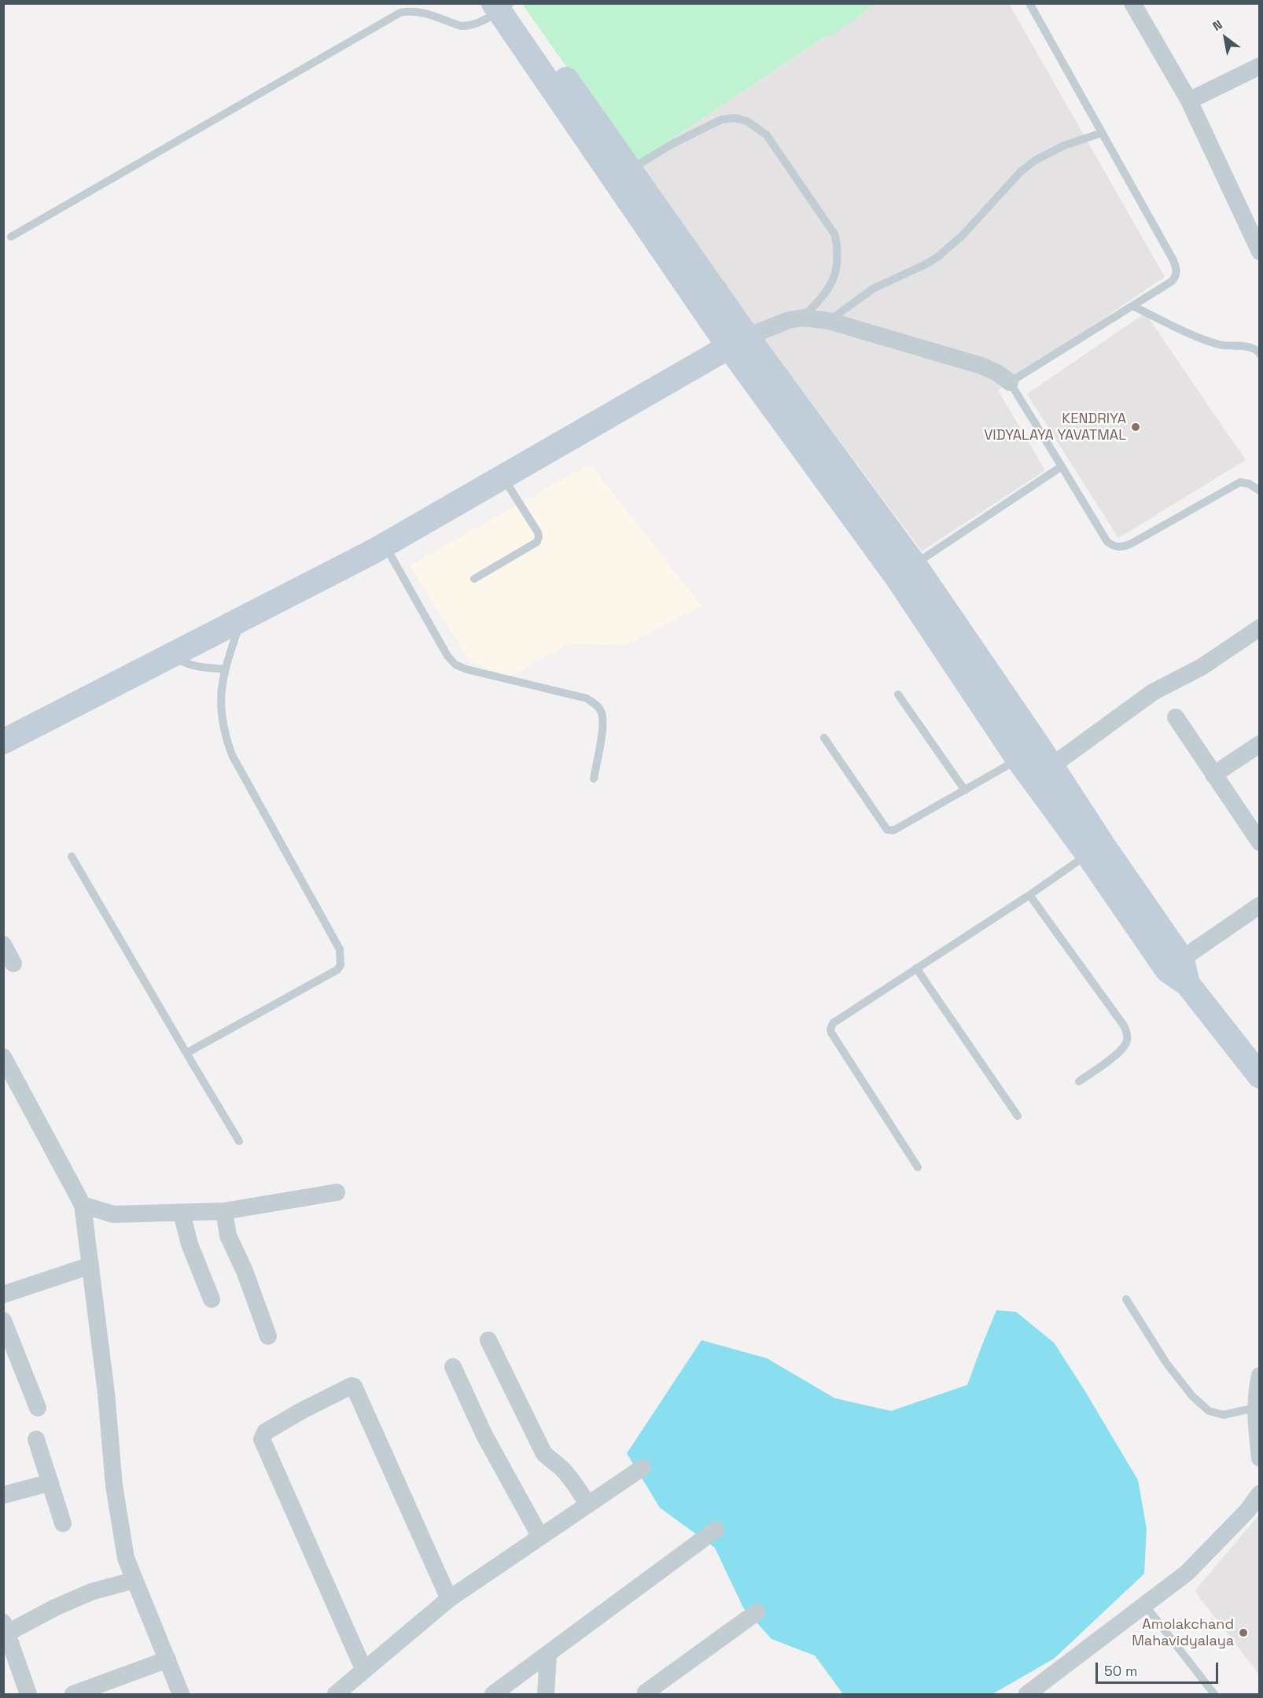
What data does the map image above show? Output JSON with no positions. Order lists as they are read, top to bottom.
{
  "places": ["KENDRIYA VIDYALAYA YAVATMAL", "Amolakchand Mahavidyalaya"],
  "scale_bar": "50 m",
  "north": "top left"
}
